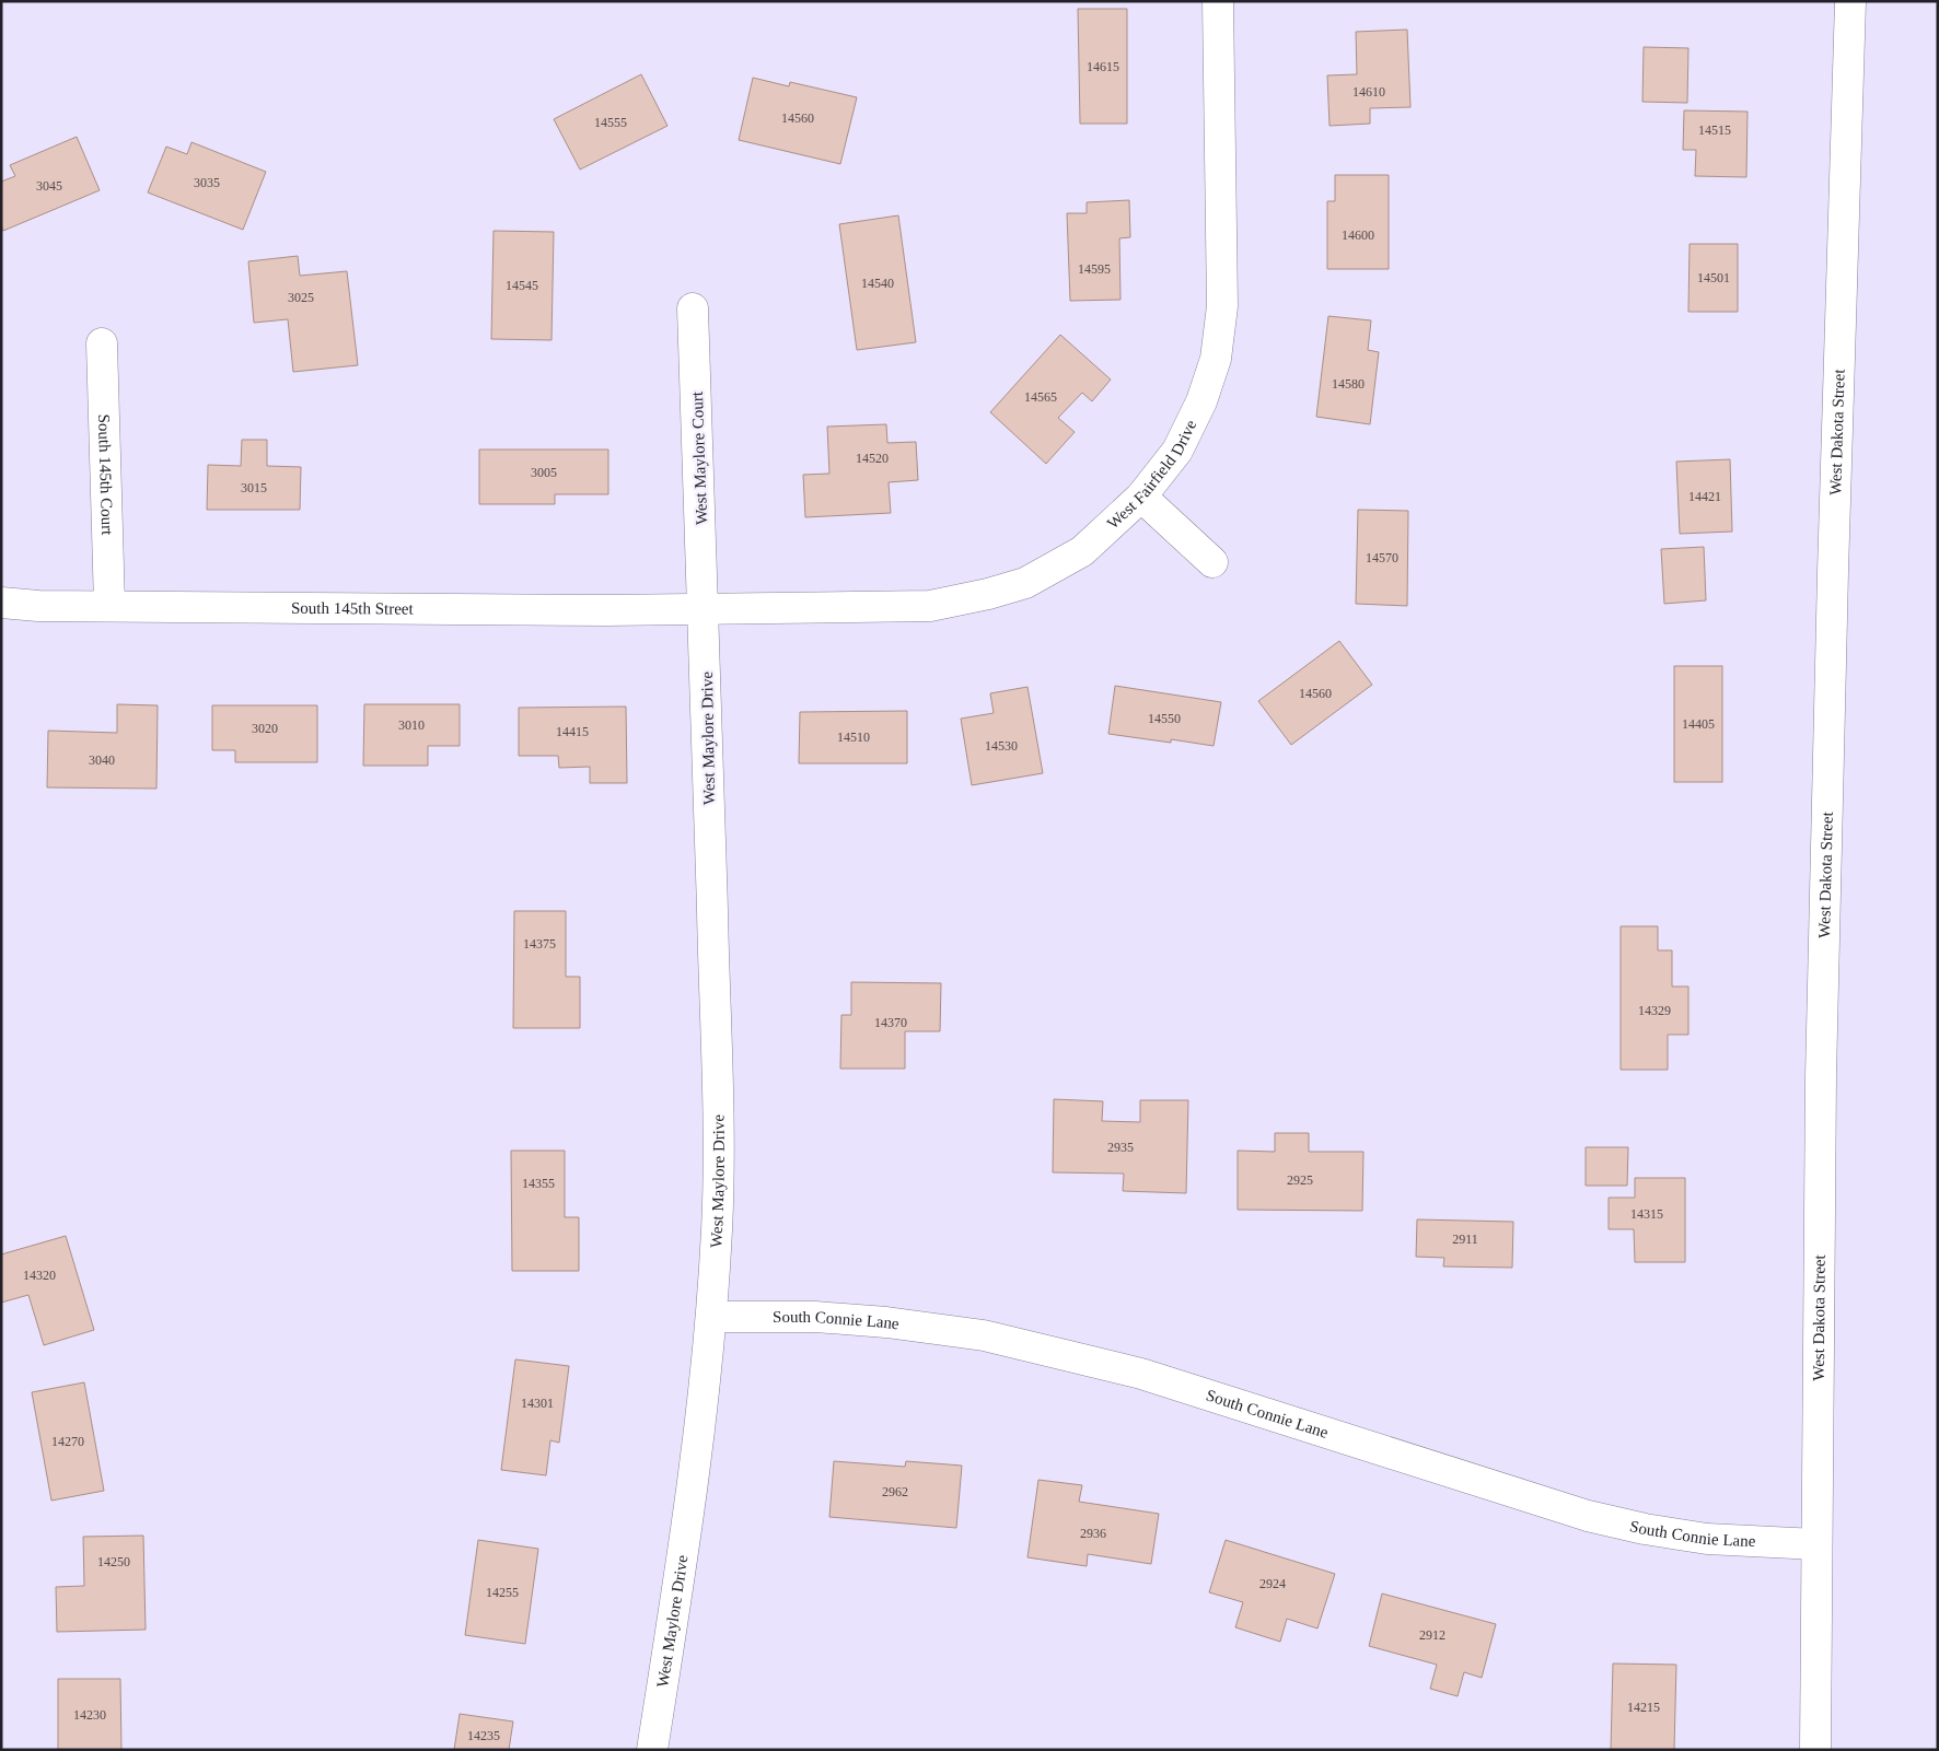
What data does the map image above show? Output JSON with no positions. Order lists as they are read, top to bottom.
{
  "streets": {
    "street": [
      "West Dakota Street",
      "West Maylore Court",
      "West Fairfield Drive",
      "South 145th Court",
      "South 145th Street",
      "West Maylore Drive",
      "South Connie Lane"
    ]
  },
  "crossings": [
    ["West Dakota Street", "South Connie Lane"],
    ["West Maylore Court", "West Fairfield Drive"],
    ["West Maylore Court", "South 145th Street"],
    ["West Maylore Court", "West Maylore Drive"],
    ["West Fairfield Drive", "South 145th Street"],
    ["West Fairfield Drive", "West Maylore Drive"],
    ["South 145th Court", "South 145th Street"],
    ["South 145th Street", "West Maylore Drive"],
    ["West Maylore Drive", "South Connie Lane"]
  ],
  "house_numbers": [
    "14615",
    "14610",
    "14560",
    "14555",
    "14515",
    "3035",
    "3045",
    "14600",
    "14595",
    "14501",
    "14540",
    "14545",
    "3025",
    "14580",
    "14565",
    "14520",
    "3005",
    "3015",
    "14421",
    "14570",
    "14560",
    "14550",
    "14405",
    "3010",
    "3020",
    "14415",
    "14510",
    "14530",
    "3040",
    "14375",
    "14329",
    "14370",
    "2935",
    "2925",
    "14355",
    "14315",
    "2911",
    "14320",
    "14301",
    "14270",
    "2962",
    "2936",
    "14250",
    "2924",
    "14255",
    "2912",
    "14215",
    "14230",
    "14235"
  ]
}
